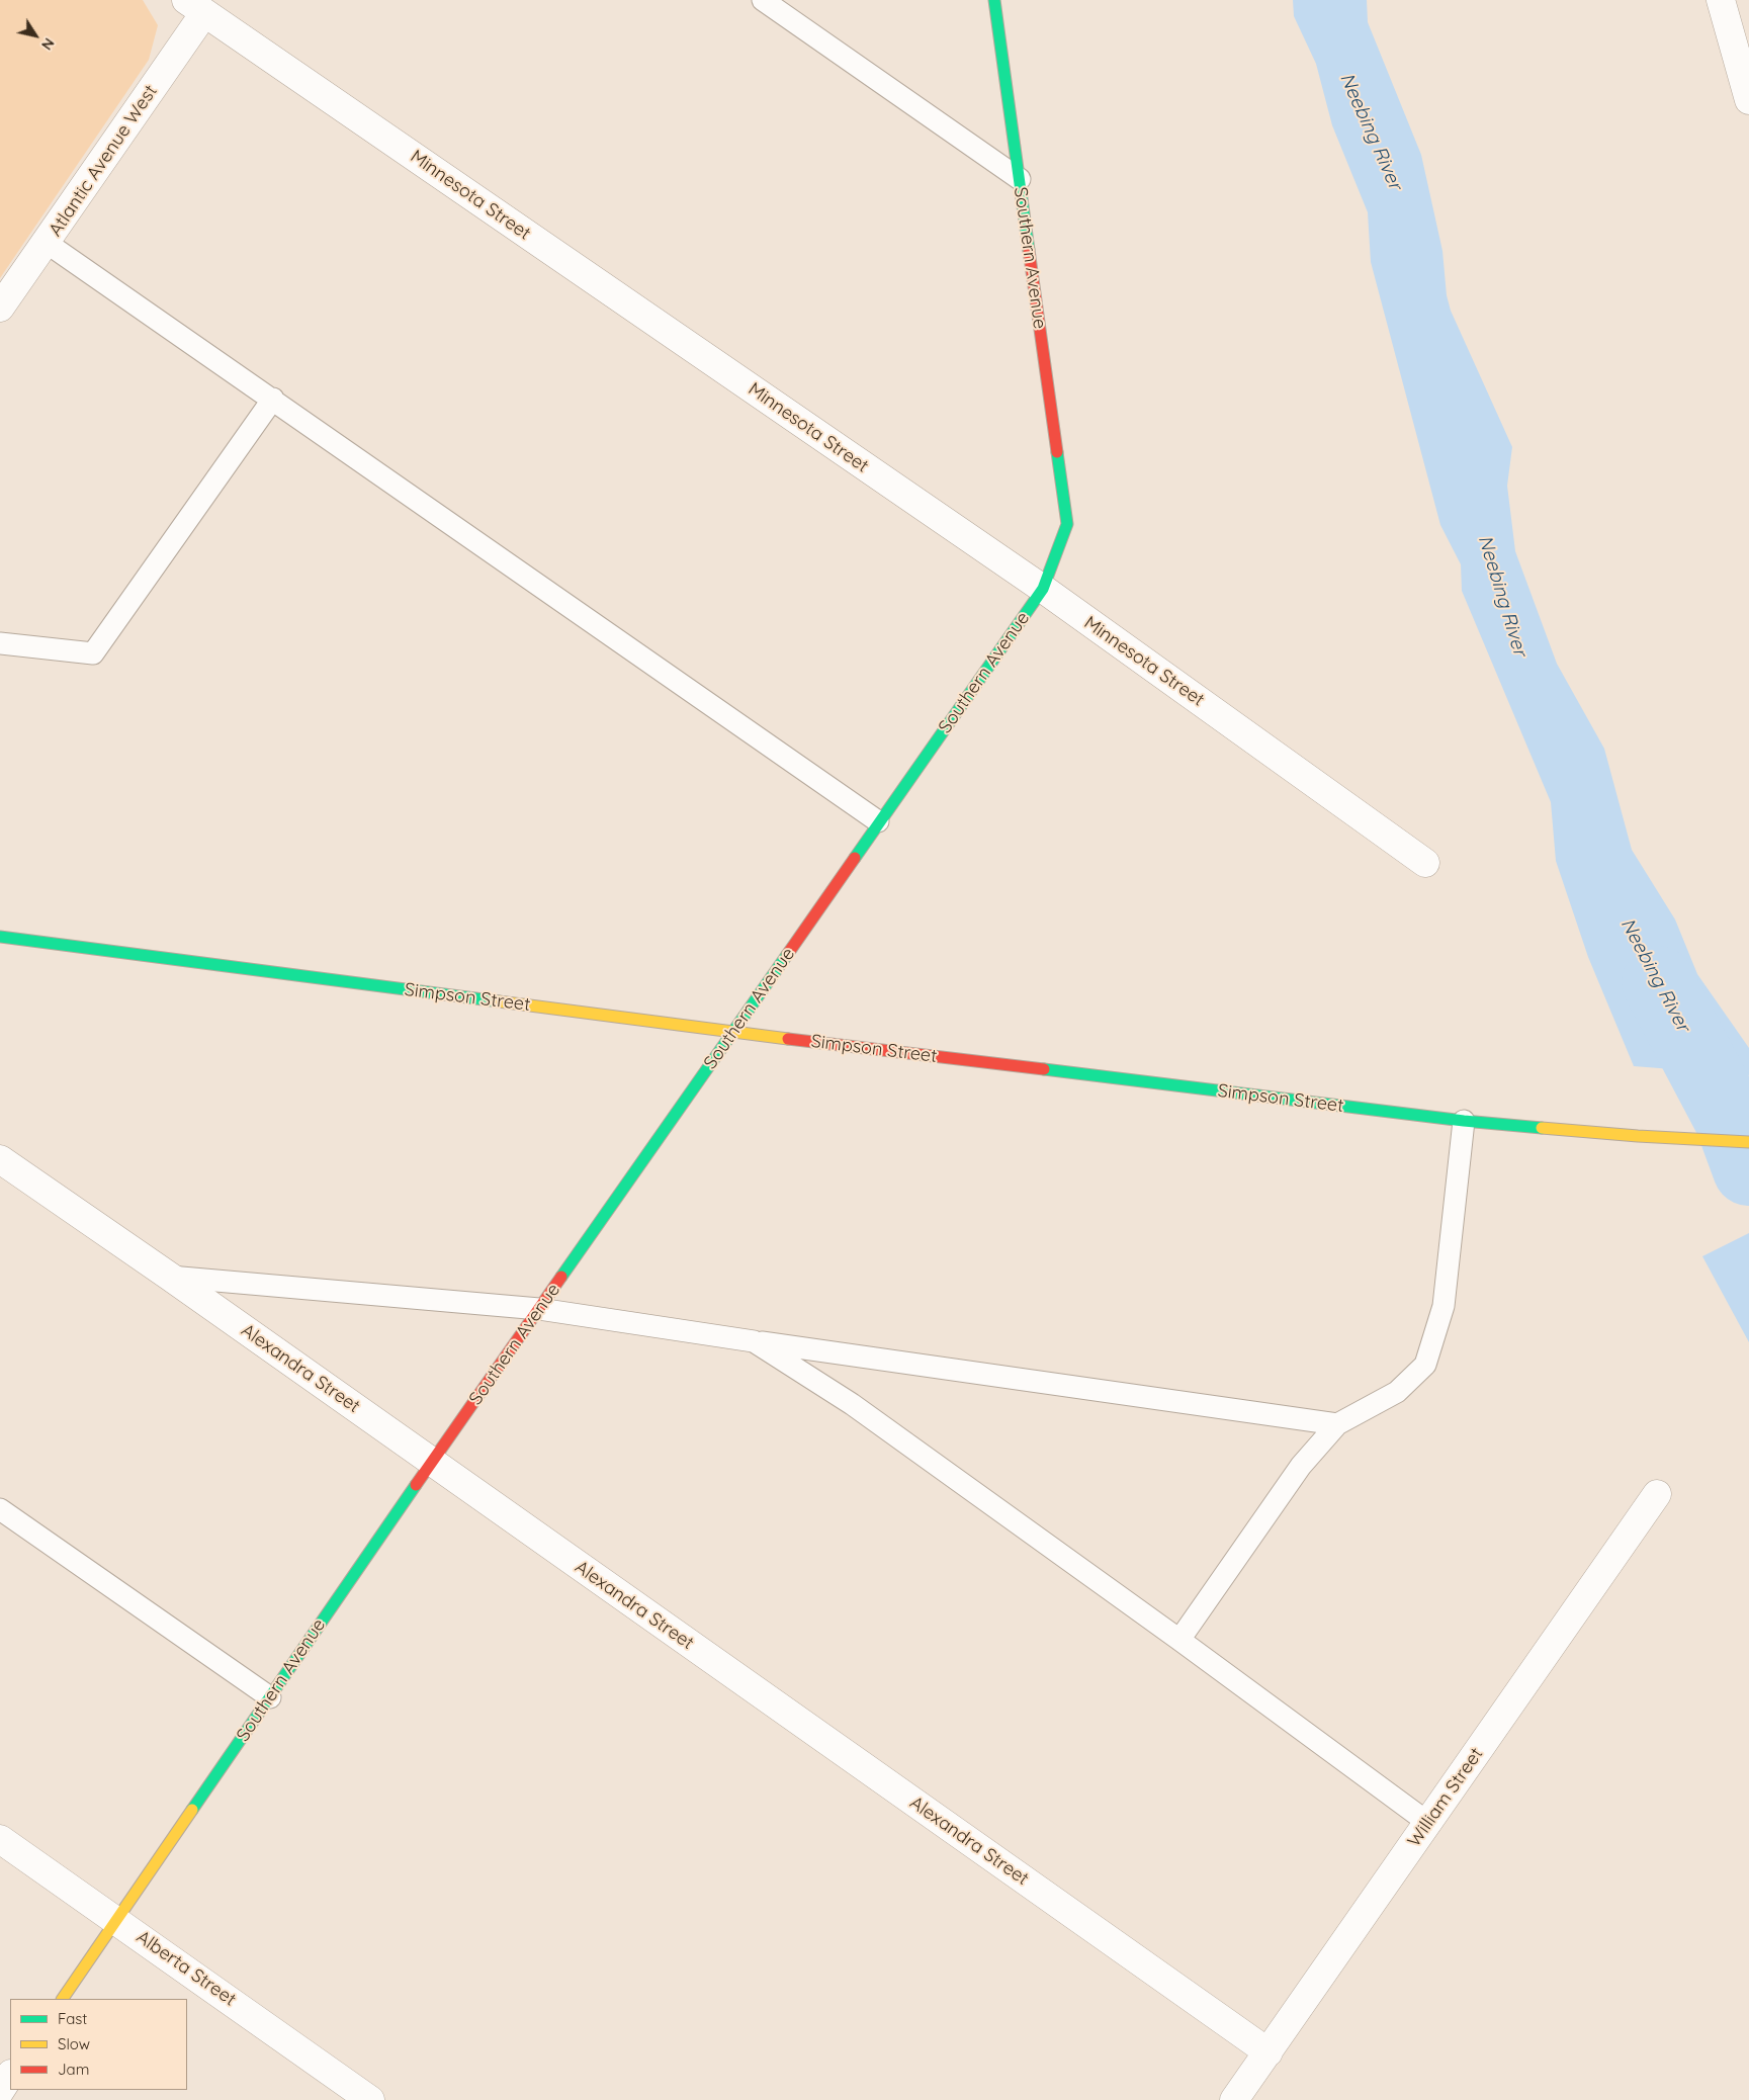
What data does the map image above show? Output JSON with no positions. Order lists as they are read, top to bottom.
{
  "streets": {
    "street": [
      "Atlantic Avenue West",
      "Minnesota Street",
      "Southern Avenue",
      "Simpson Street",
      "Alexandra Street",
      "William Street",
      "Alberta Street"
    ]
  },
  "crossings": [
    ["Atlantic Avenue West", "Minnesota Street"],
    ["Minnesota Street", "Southern Avenue"],
    ["Southern Avenue", "Simpson Street"],
    ["Southern Avenue", "Alexandra Street"],
    ["Southern Avenue", "Alberta Street"],
    ["Alexandra Street", "William Street"]
  ],
  "water": ["Neebing River"],
  "legend": ["Fast", "Slow", "Jam"],
  "north": "bottom right"
}
